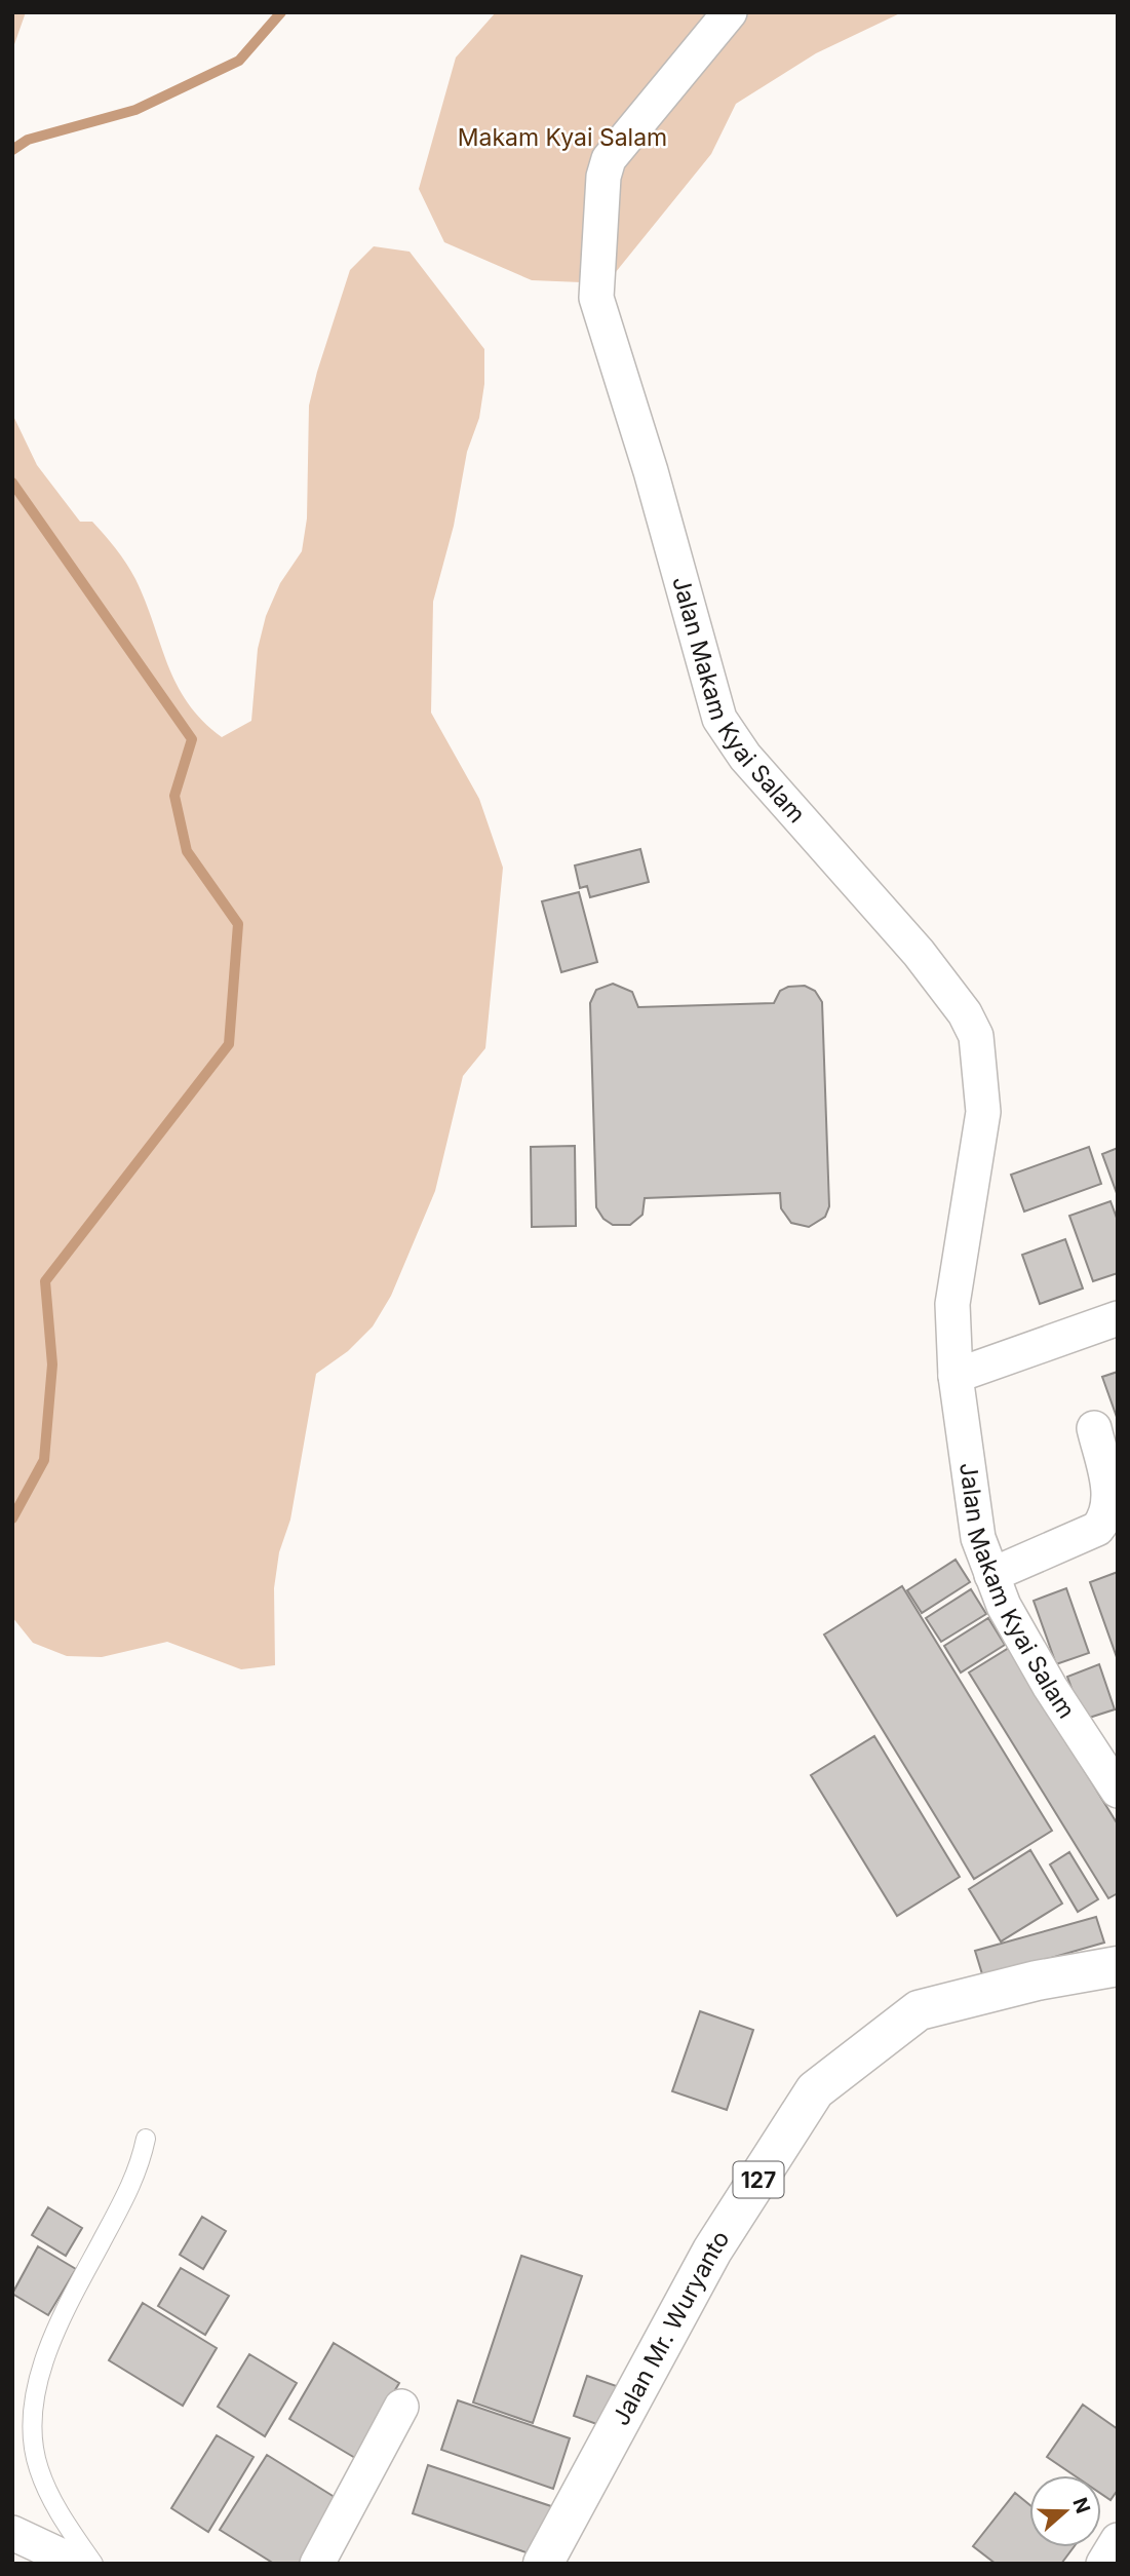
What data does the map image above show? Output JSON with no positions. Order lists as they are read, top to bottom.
{
  "streets": {
    "main road": ["127", "Jalan Mr. Wuryanto"],
    "street": ["Jalan Makam Kyai Salam"]
  },
  "parks": ["Makam Kyai Salam"],
  "north": "right"
}
